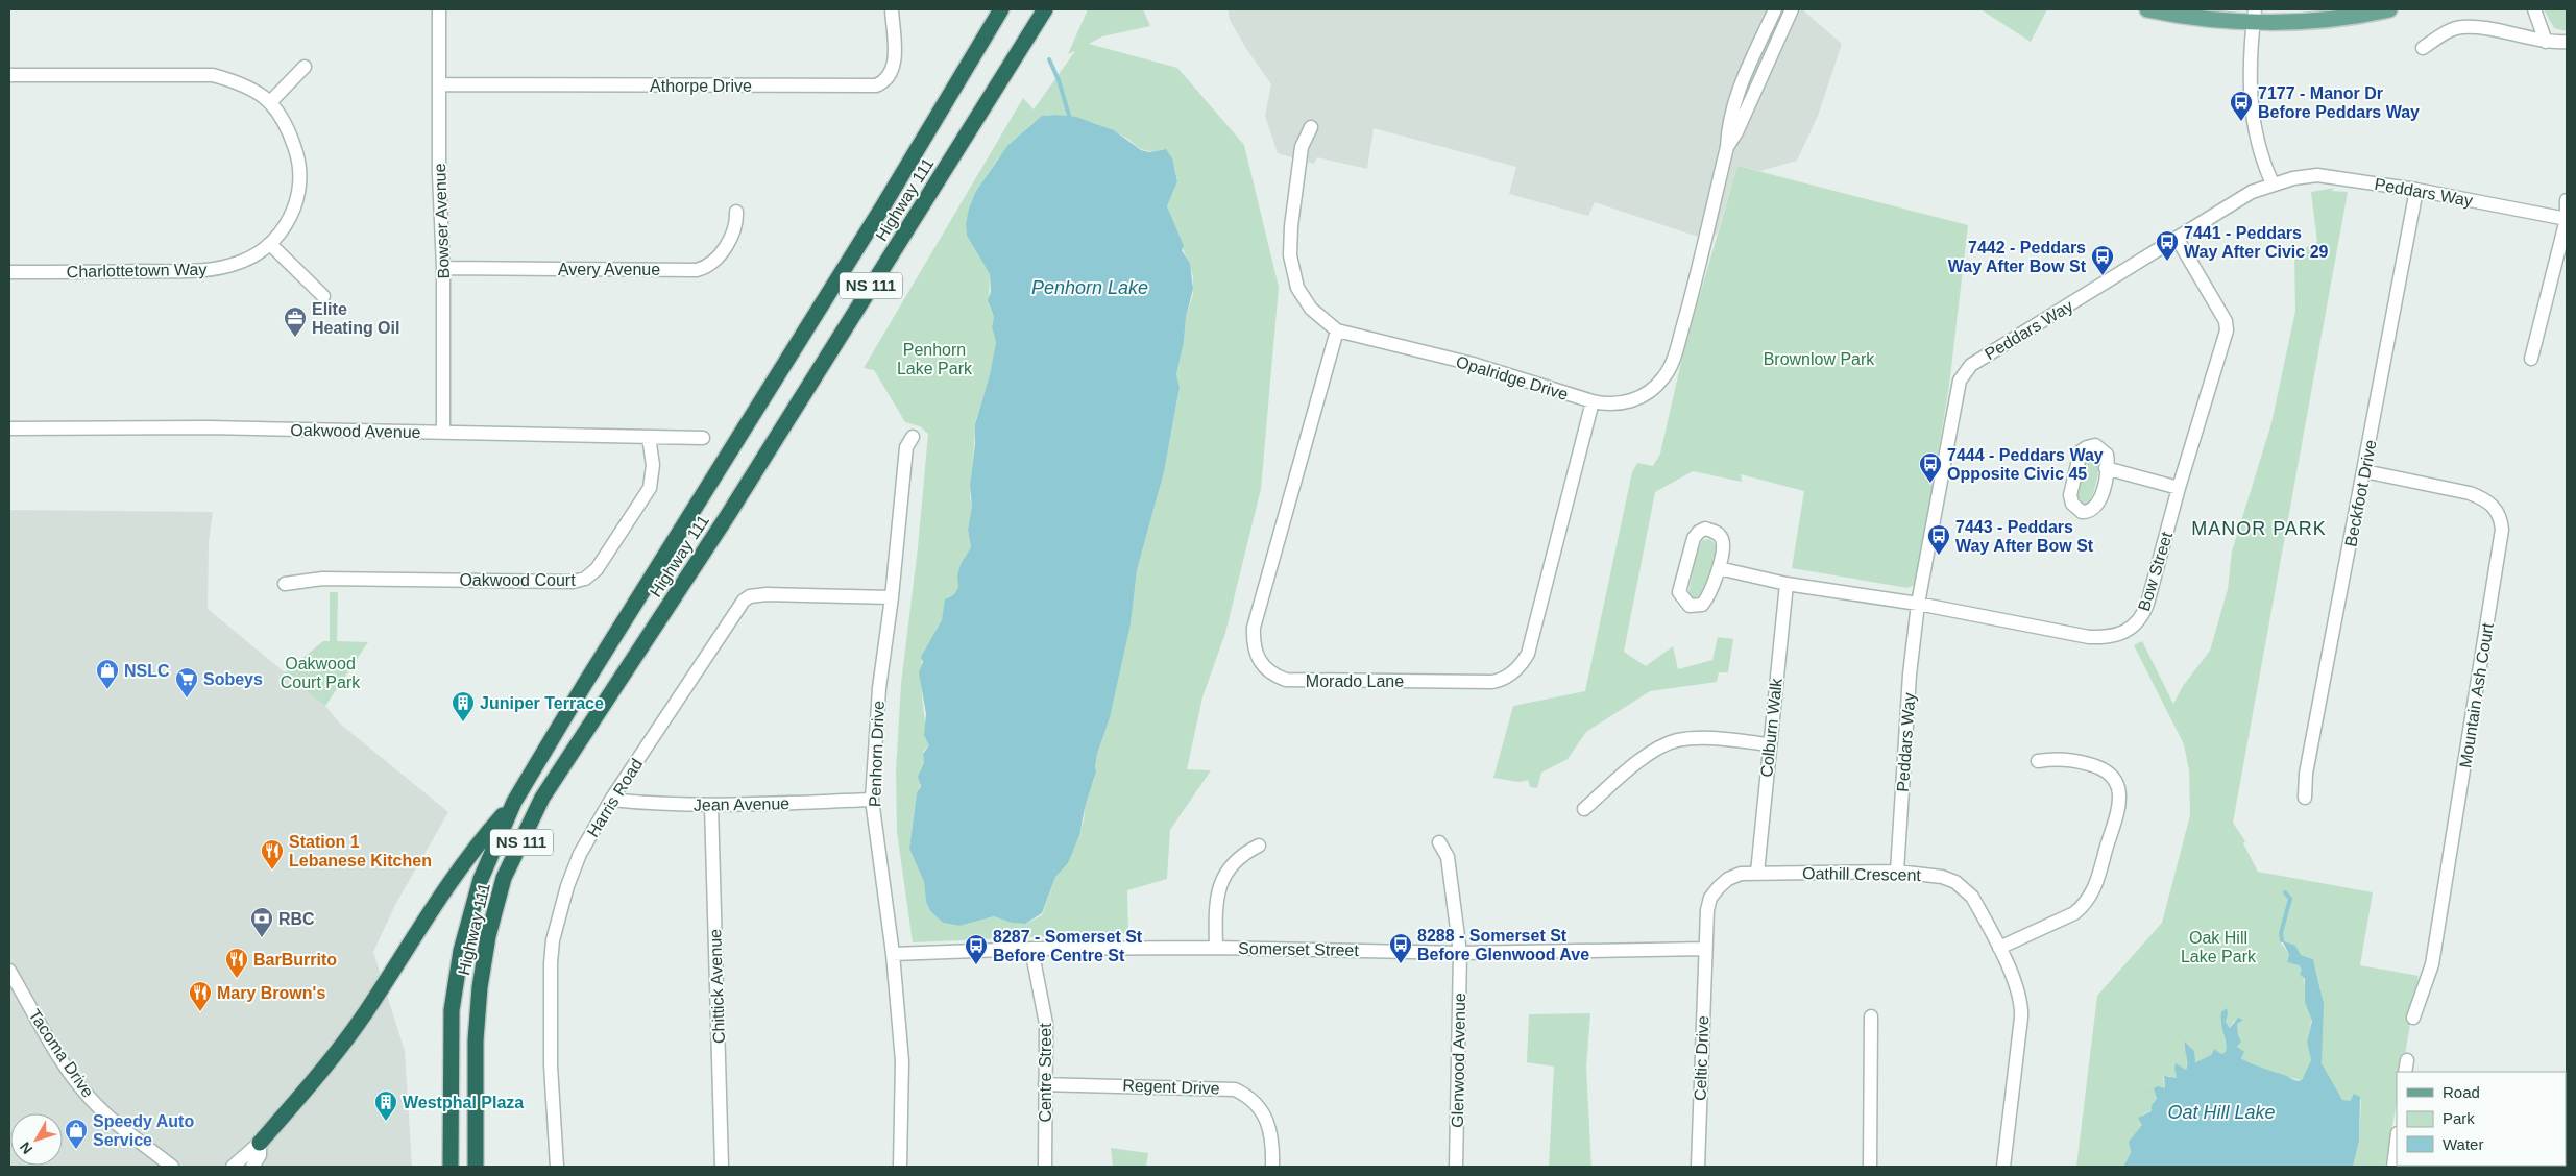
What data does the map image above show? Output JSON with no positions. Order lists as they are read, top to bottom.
{
  "streets": {
    "highway": ["Highway 111", "NS 111"],
    "street": [
      "Athorpe Drive",
      "Peddars Way",
      "Bowser Avenue",
      "Avery Avenue",
      "Charlottetown Way",
      "Opalridge Drive",
      "Oakwood Avenue",
      "Beckfoot Drive",
      "Bow Street",
      "Oakwood Court",
      "Morado Lane",
      "Mountain Ash Court",
      "Colburn Walk",
      "Penhorn Drive",
      "Harris Road",
      "Jean Avenue",
      "Oathill Crescent",
      "Somerset Street",
      "Chittick Avenue",
      "Tacoma Drive",
      "Celtic Drive",
      "Glenwood Avenue",
      "Centre Street",
      "Regent Drive"
    ]
  },
  "crossings": [
    ["Athorpe Drive", "Bowser Avenue"],
    ["Peddars Way", "Beckfoot Drive"],
    ["Peddars Way", "Bow Street"],
    ["Peddars Way", "Oathill Crescent"],
    ["Bowser Avenue", "Avery Avenue"],
    ["Bowser Avenue", "Oakwood Avenue"],
    ["Opalridge Drive", "Morado Lane"],
    ["Oakwood Avenue", "Oakwood Court"],
    ["Beckfoot Drive", "Mountain Ash Court"],
    ["Bow Street", "Colburn Walk"],
    ["Colburn Walk", "Oathill Crescent"],
    ["Penhorn Drive", "Harris Road"],
    ["Penhorn Drive", "Jean Avenue"],
    ["Penhorn Drive", "Somerset Street"],
    ["Harris Road", "Jean Avenue"],
    ["Jean Avenue", "Chittick Avenue"],
    ["Oathill Crescent", "Somerset Street"],
    ["Oathill Crescent", "Celtic Drive"],
    ["Somerset Street", "Celtic Drive"],
    ["Somerset Street", "Glenwood Avenue"],
    ["Somerset Street", "Centre Street"],
    ["Centre Street", "Regent Drive"]
  ],
  "districts": ["MANOR PARK"],
  "water": ["Penhorn Lake", "Oat Hill Lake"],
  "parks": [
    "Penhorn Lake Park",
    "Brownlow Park",
    "Oakwood Court Park",
    "Oak Hill Lake Park"
  ],
  "places": {
    "bus stop": [
      "7177 - Manor Dr Before Peddars Way",
      "7441 - Peddars Way After Civic 29",
      "7442 - Peddars Way After Bow St",
      "7444 - Peddars Way Opposite Civic 45",
      "7443 - Peddars Way After Bow St",
      "8288 - Somerset St Before Glenwood Ave",
      "8287 - Somerset St Before Centre St"
    ],
    "office": ["Elite Heating Oil"],
    "shop": ["NSLC", "Speedy Auto Service"],
    "supermarket": ["Sobeys"],
    "building": ["Juniper Terrace", "Westphal Plaza"],
    "restaurant": ["Station 1 Lebanese Kitchen", "BarBurrito", "Mary Brown's"],
    "bank": ["RBC"]
  },
  "legend": ["Road", "Park", "Water"],
  "north": "bottom left"
}
